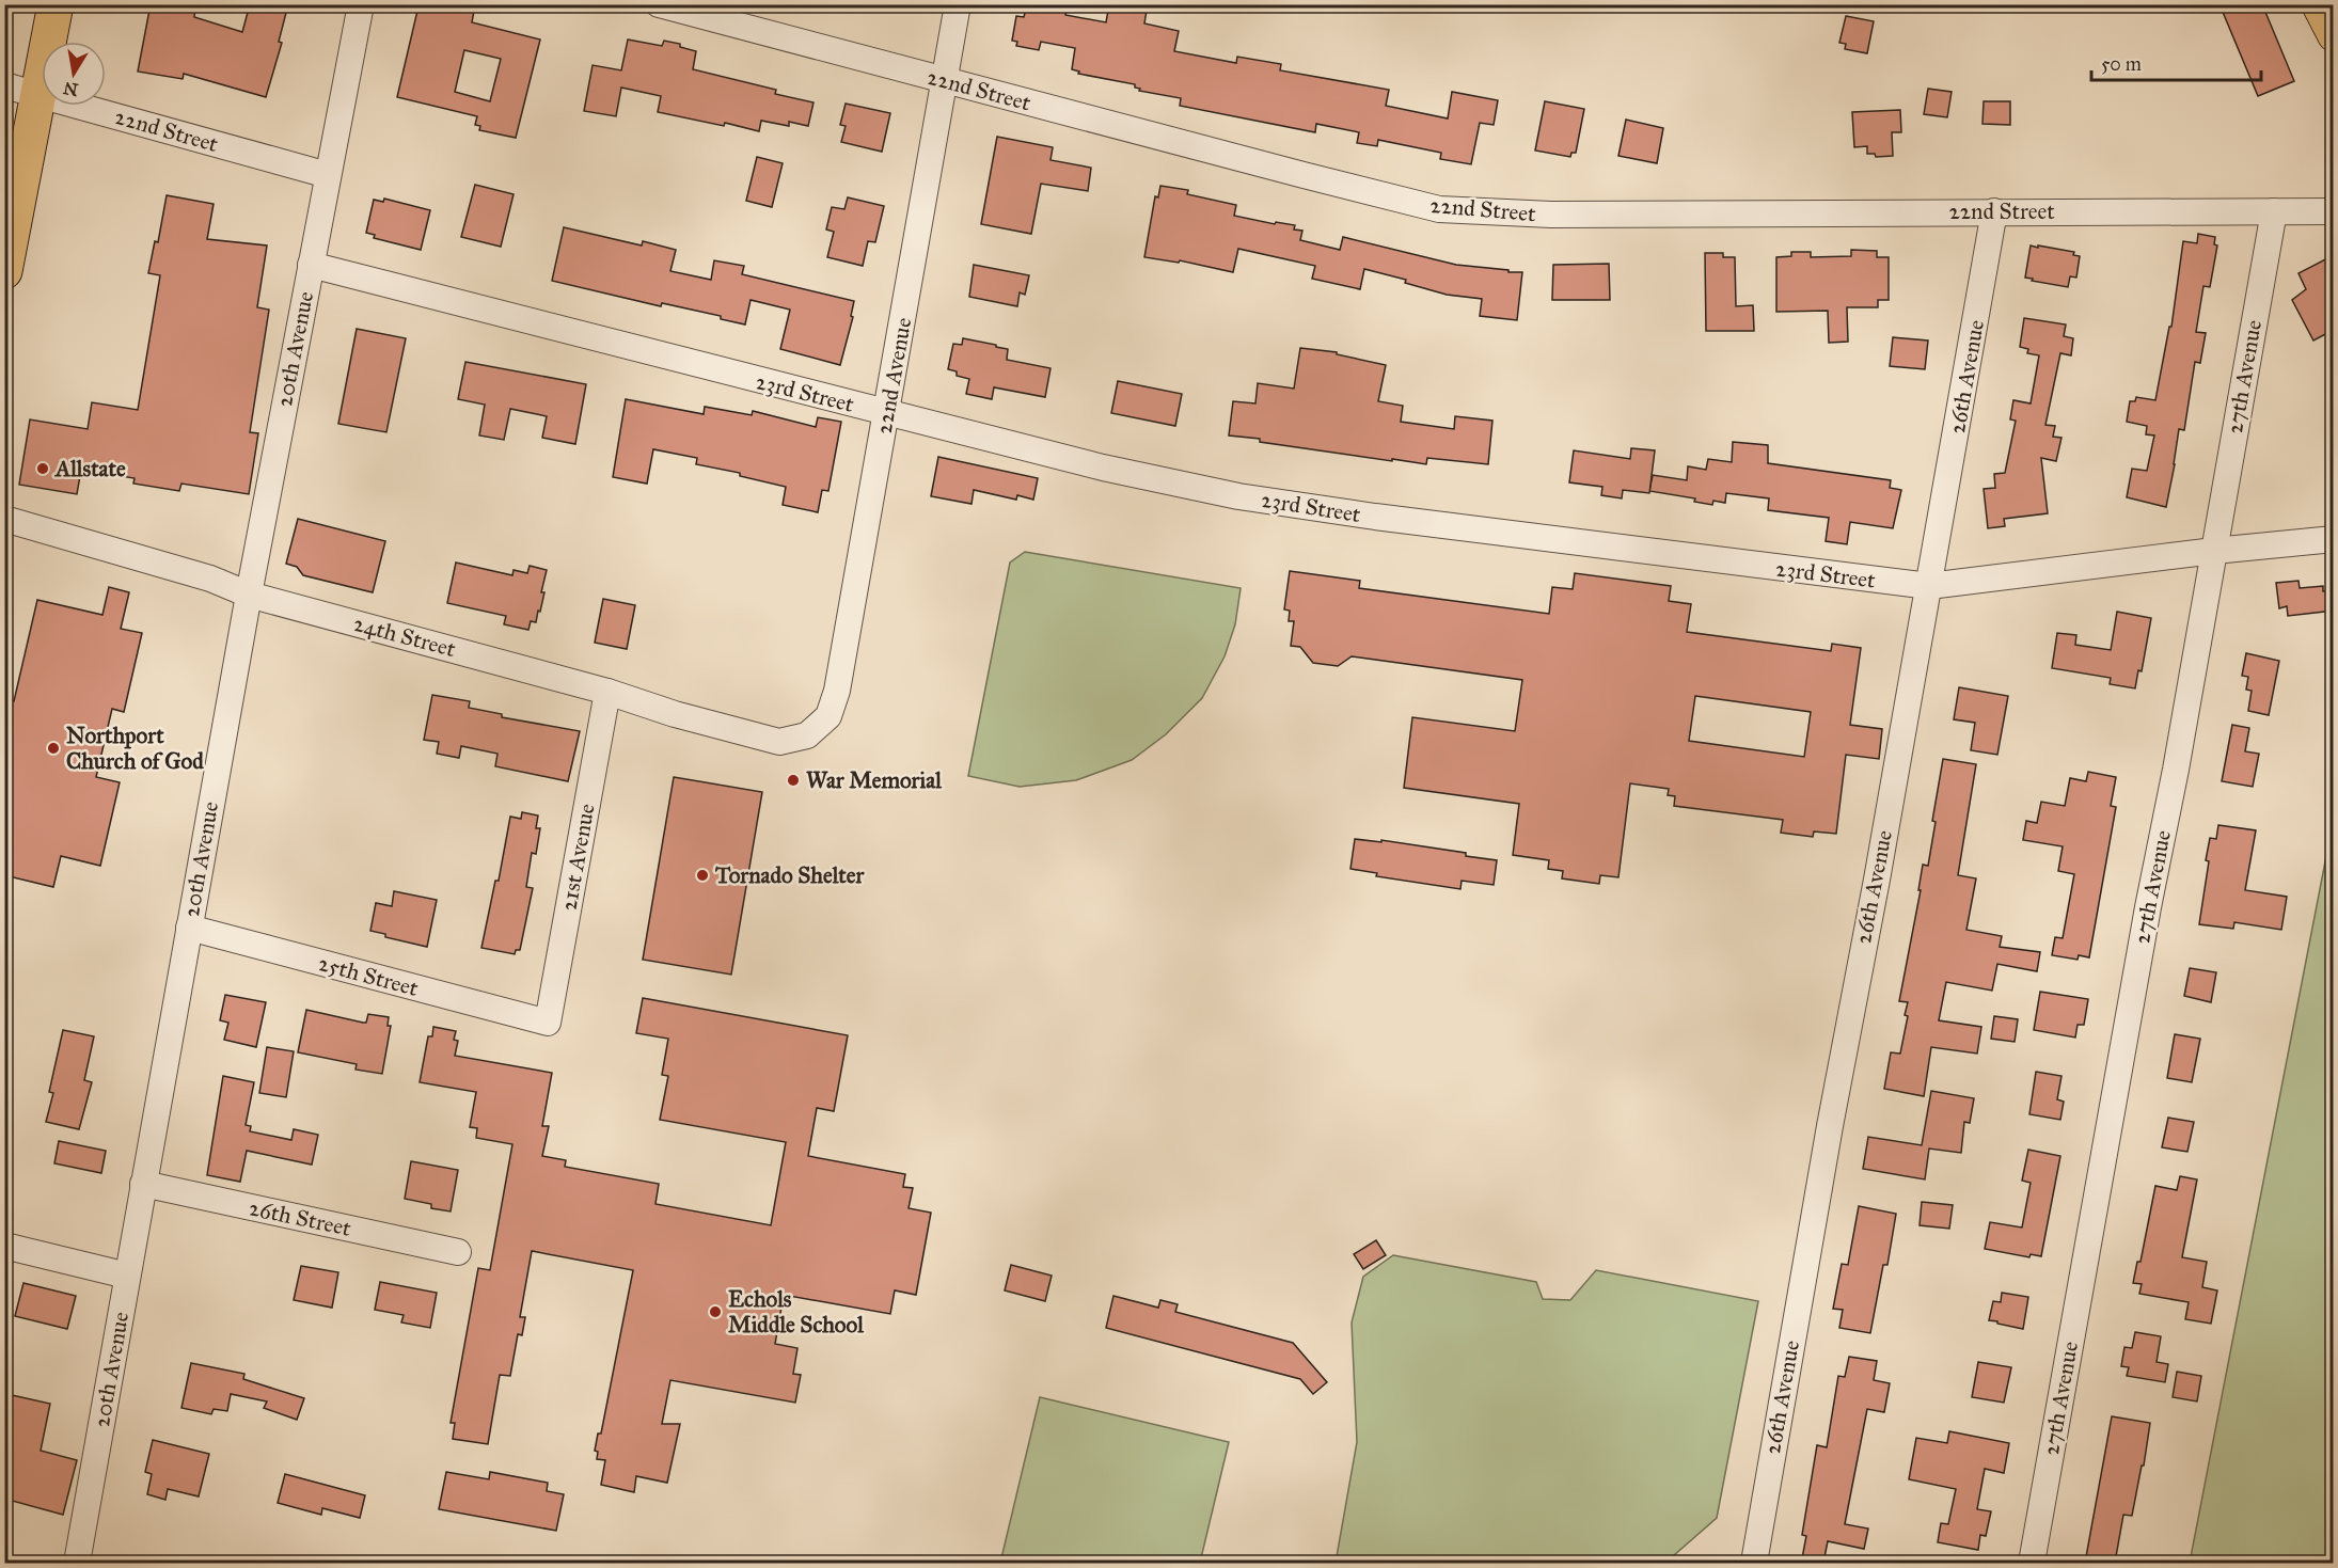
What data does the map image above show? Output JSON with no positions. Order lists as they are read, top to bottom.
{
  "streets": {
    "street": [
      "22nd Street",
      "20th Avenue",
      "22nd Avenue",
      "26th Avenue",
      "27th Avenue",
      "23rd Street",
      "24th Street",
      "21st Avenue",
      "25th Street",
      "26th Street"
    ]
  },
  "crossings": [
    ["22nd Street", "20th Avenue"],
    ["22nd Street", "22nd Avenue"],
    ["22nd Street", "26th Avenue"],
    ["22nd Street", "27th Avenue"],
    ["20th Avenue", "23rd Street"],
    ["20th Avenue", "24th Street"],
    ["20th Avenue", "25th Street"],
    ["20th Avenue", "26th Street"],
    ["22nd Avenue", "23rd Street"],
    ["22nd Avenue", "24th Street"],
    ["26th Avenue", "23rd Street"],
    ["27th Avenue", "23rd Street"],
    ["24th Street", "21st Avenue"],
    ["21st Avenue", "25th Street"]
  ],
  "places": [
    "Allstate",
    "Northport Church of God",
    "War Memorial",
    "Tornado Shelter",
    "Echols Middle School"
  ],
  "scale_bar": "50 m",
  "north": "bottom"
}
